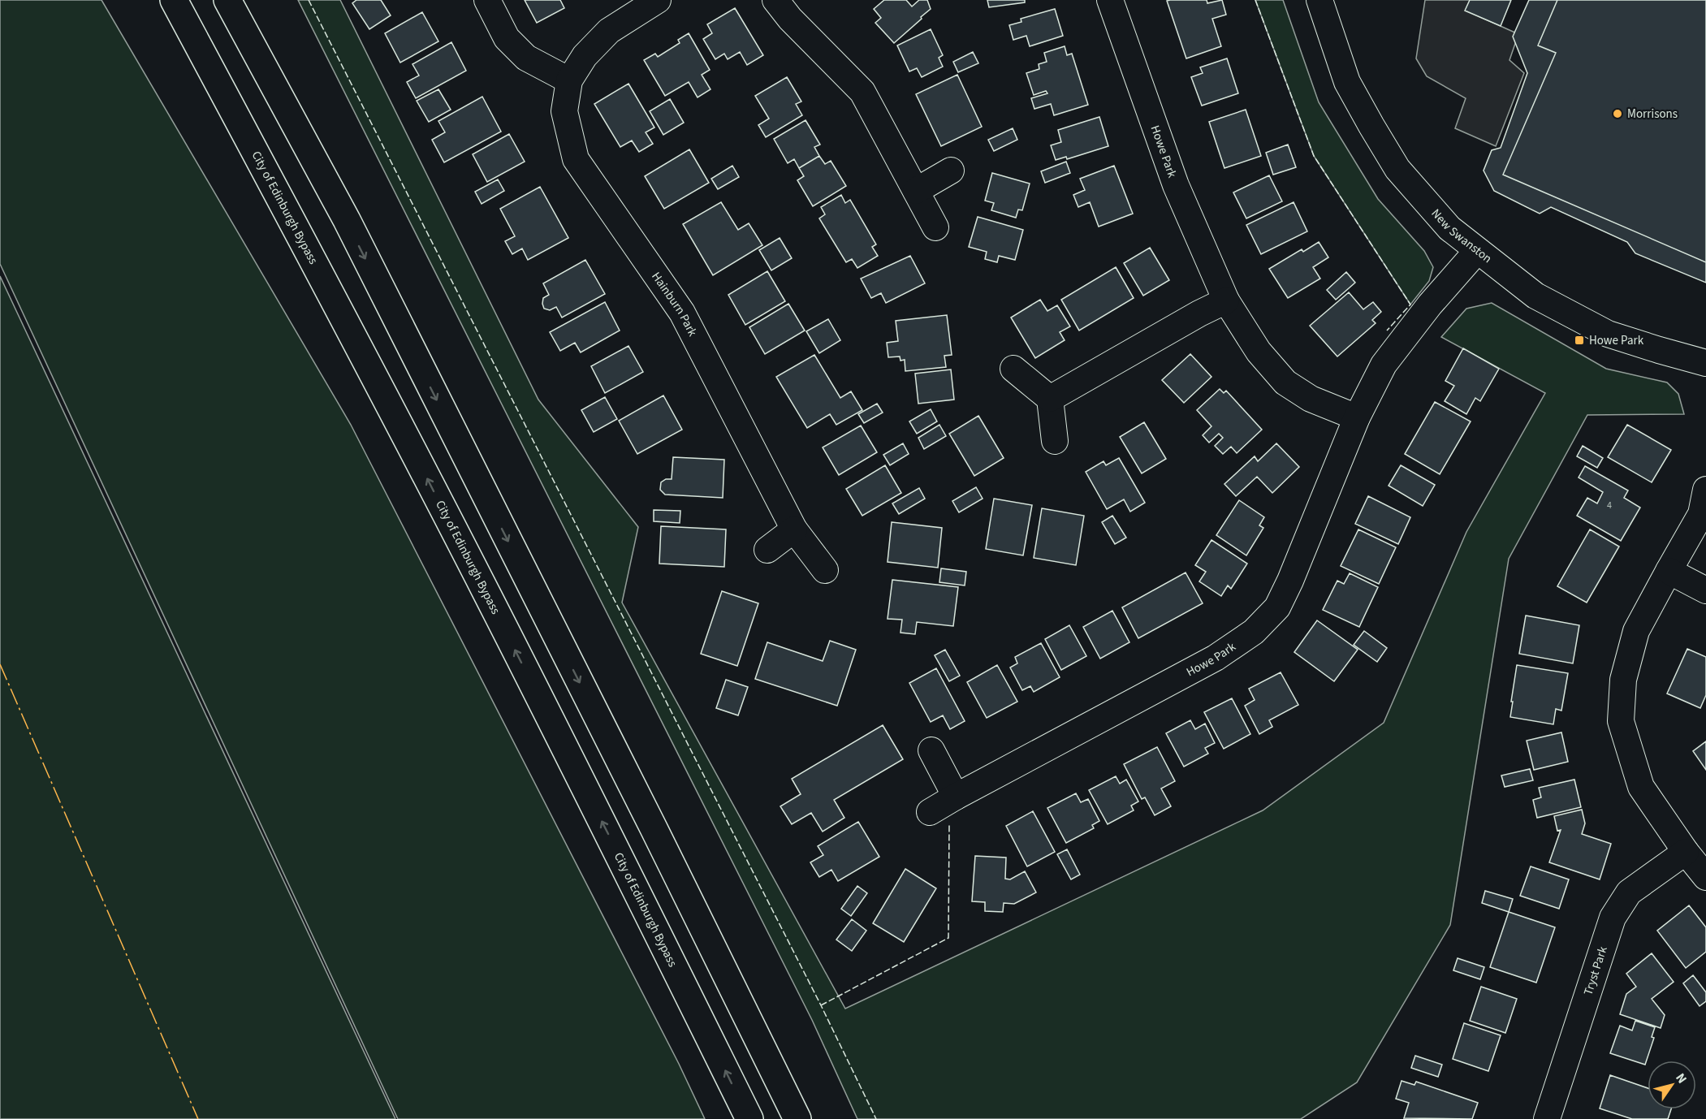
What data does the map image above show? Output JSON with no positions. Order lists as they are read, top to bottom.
{
  "streets": {
    "highway": ["City of Edinburgh Bypass"],
    "street": [
      "Howe Park",
      "New Swanston",
      "Hainburn Park",
      "Tryst Park"
    ]
  },
  "crossings": [
    ["Howe Park", "New Swanston"]
  ],
  "places": {
    "other": ["Morrisons"],
    "transit": ["Howe Park"]
  },
  "house_numbers": ["4"],
  "north": "top right"
}
